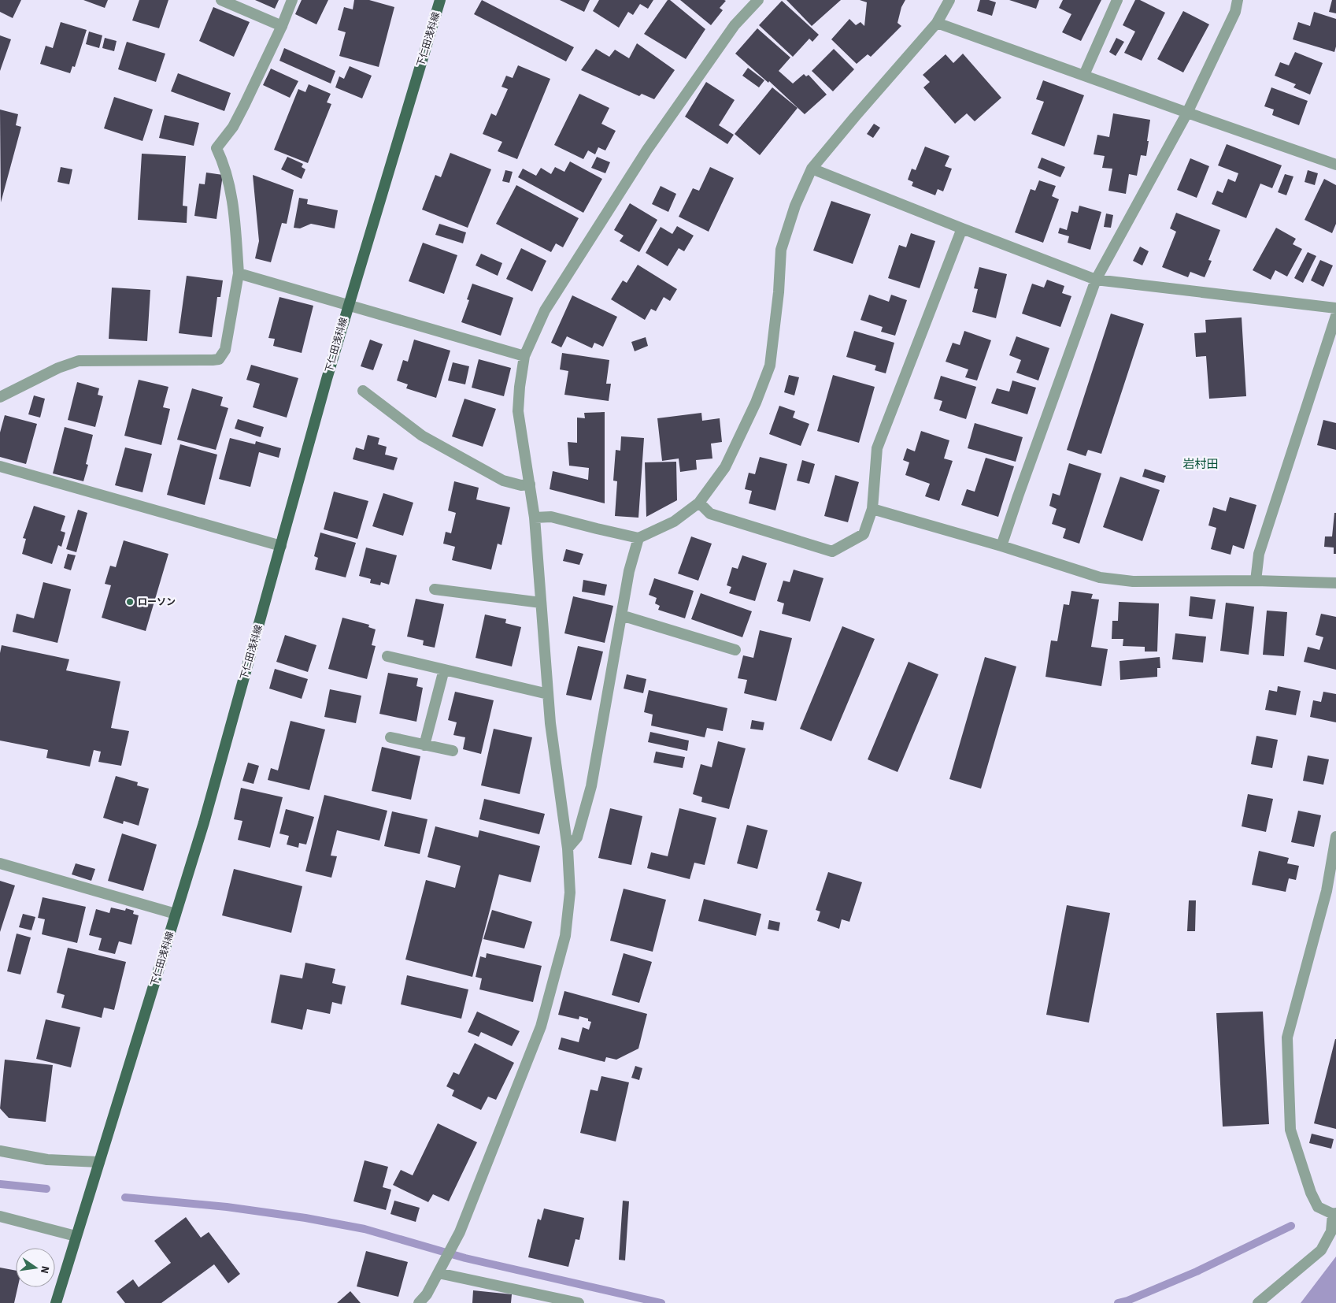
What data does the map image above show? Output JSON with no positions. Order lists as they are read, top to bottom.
{
  "streets": {
    "main road": ["下仁田浅科線"]
  },
  "districts": ["岩村田"],
  "places": ["ローソン"],
  "north": "right"
}
